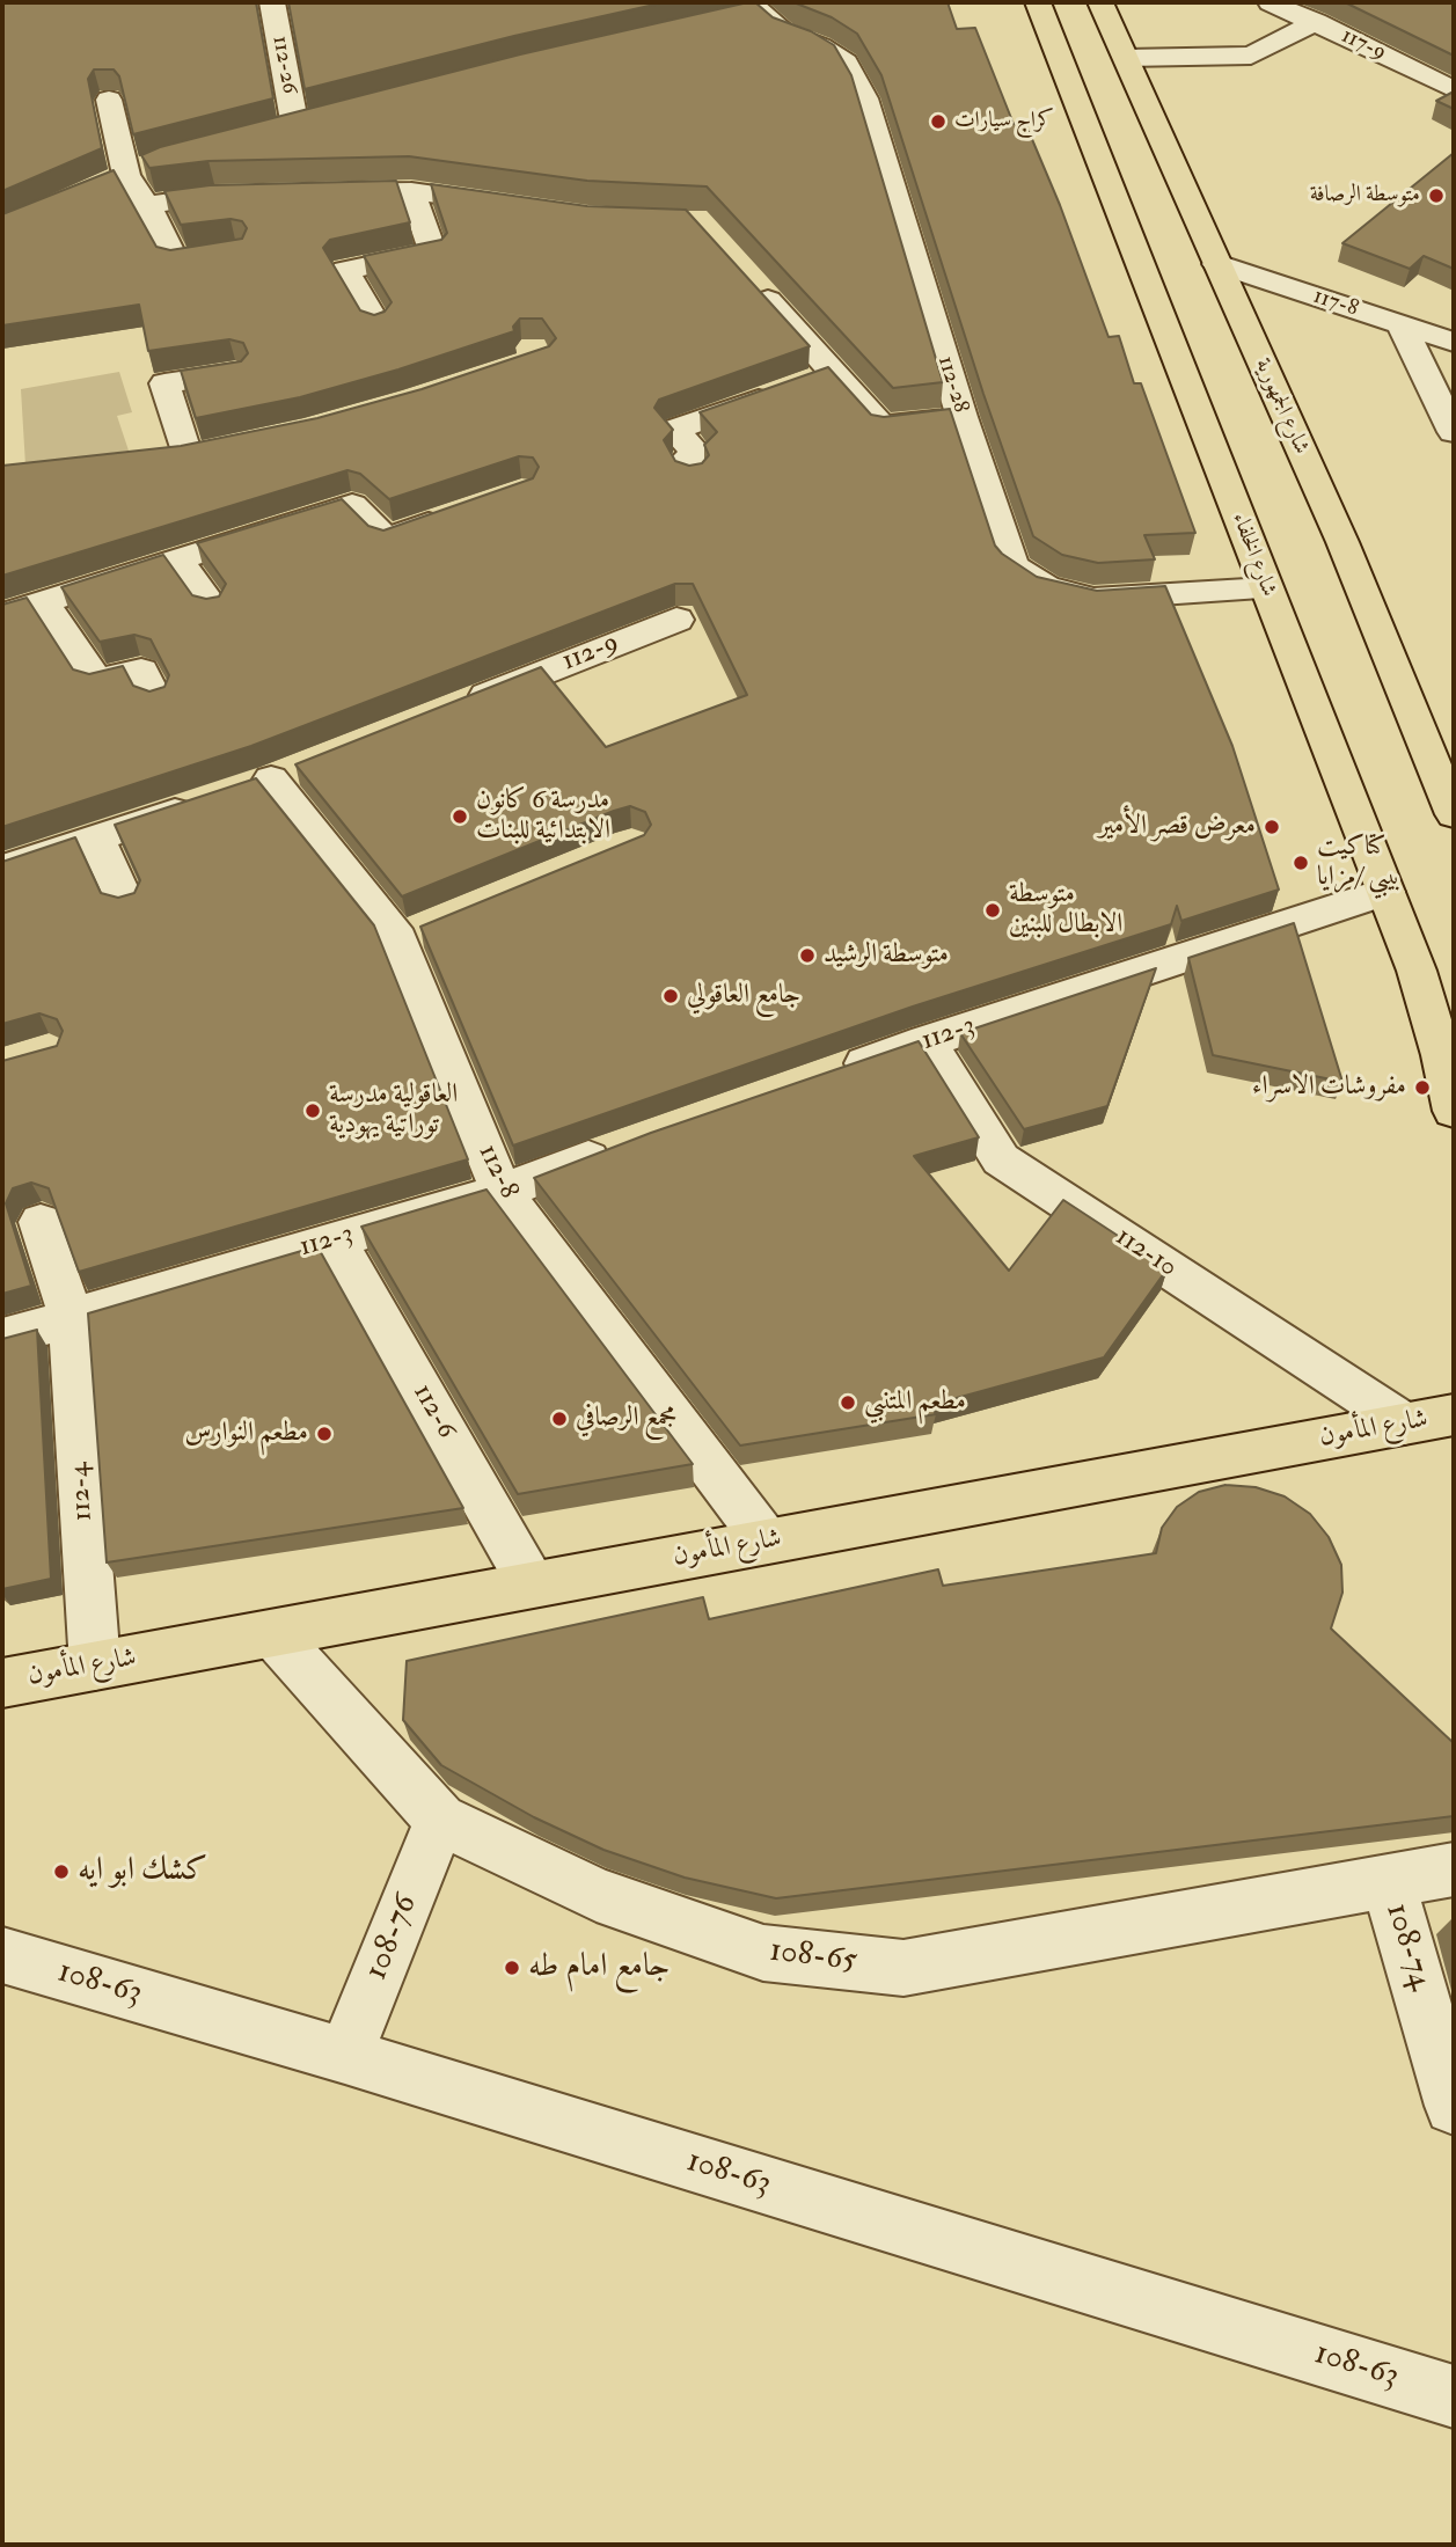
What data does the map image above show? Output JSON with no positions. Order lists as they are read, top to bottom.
{
  "streets": {
    "main road": ["شارع الجمهورية", "شارع الخلفاء", "شارع المأمون"],
    "lane": [
      "117-9",
      "112-26",
      "117-8",
      "112-28",
      "112-9",
      "112-3",
      "112-8",
      "112-10",
      "112-6",
      "112-4",
      "108-76",
      "108-74",
      "108-65",
      "108-63"
    ]
  },
  "crossings": [
    ["117-8", "شارع الجمهورية"],
    ["112-28", "شارع الخلفاء"],
    ["شارع الخلفاء", "112-3"],
    ["112-3", "112-8"],
    ["112-3", "112-10"],
    ["112-3", "112-6"],
    ["112-3", "112-4"],
    ["112-8", "شارع المأمون"],
    ["112-10", "شارع المأمون"],
    ["112-6", "شارع المأمون"],
    ["شارع المأمون", "112-4"],
    ["شارع المأمون", "108-65"],
    ["108-76", "108-65"],
    ["108-76", "108-63"],
    ["108-74", "108-65"]
  ],
  "places": [
    "كراج سيارات",
    "متوسطة الرصافة",
    "مدرسة 6 كانون الابتدائية للبنات",
    "معرض قصر الأمير",
    "كتاكيت بيبي /مزايا",
    "متوسطة الابطال للبنين",
    "متوسطة الرشيد",
    "جامع العاقولي",
    "مفروشات الاسراء",
    "العاقولية مدرسة توراتية يهودية",
    "مطعم المتنبي",
    "مجمع الرصافي",
    "مطعم النوارس",
    "كشك ابو ايه",
    "جامع امام طه"
  ]
}
